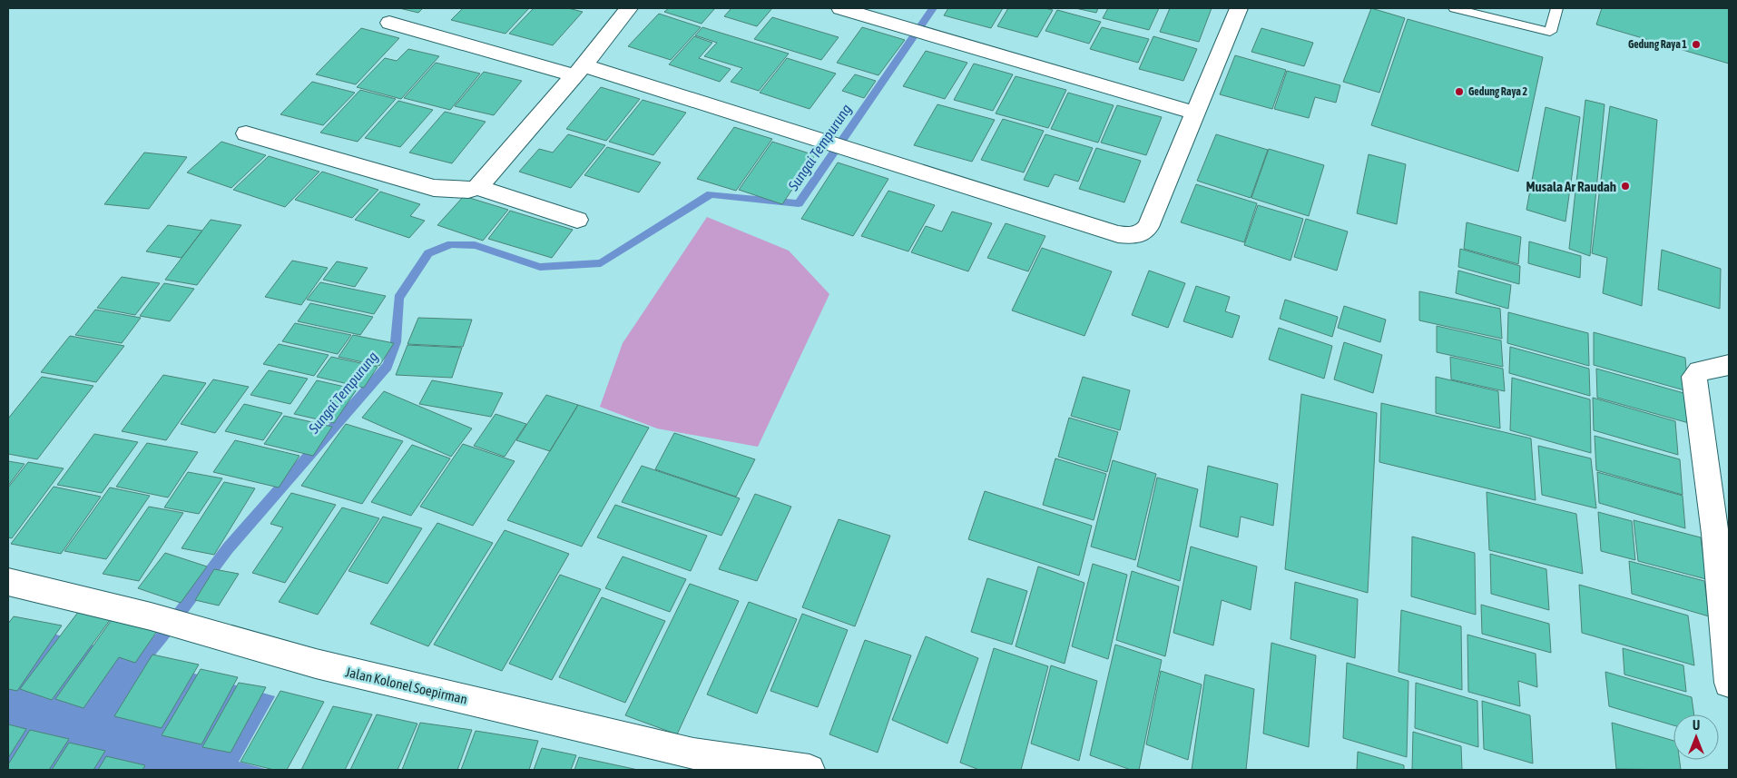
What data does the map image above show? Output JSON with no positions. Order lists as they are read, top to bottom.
{
  "streets": {
    "street": ["Jalan Kolonel Soepirman"]
  },
  "water": ["Sungai Tempurung"],
  "places": ["Gedung Raya 1", "Gedung Raya 2", "Musala Ar Raudah"],
  "north": "top"
}
